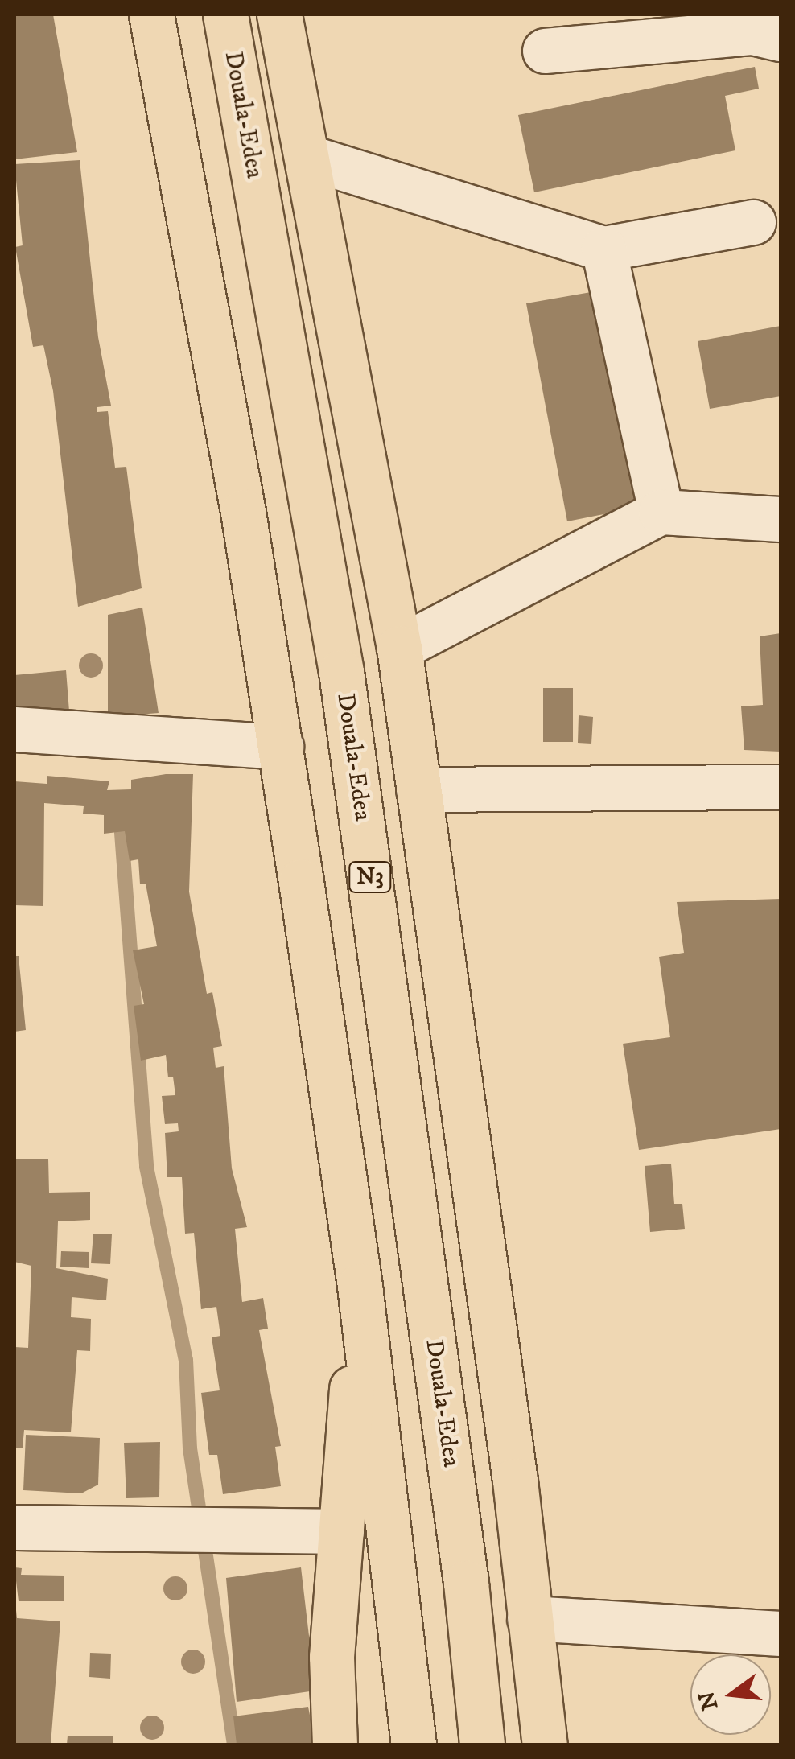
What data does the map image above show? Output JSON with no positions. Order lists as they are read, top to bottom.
{
  "streets": {
    "main road": ["Douala-Edea", "N3"]
  },
  "north": "left"
}
